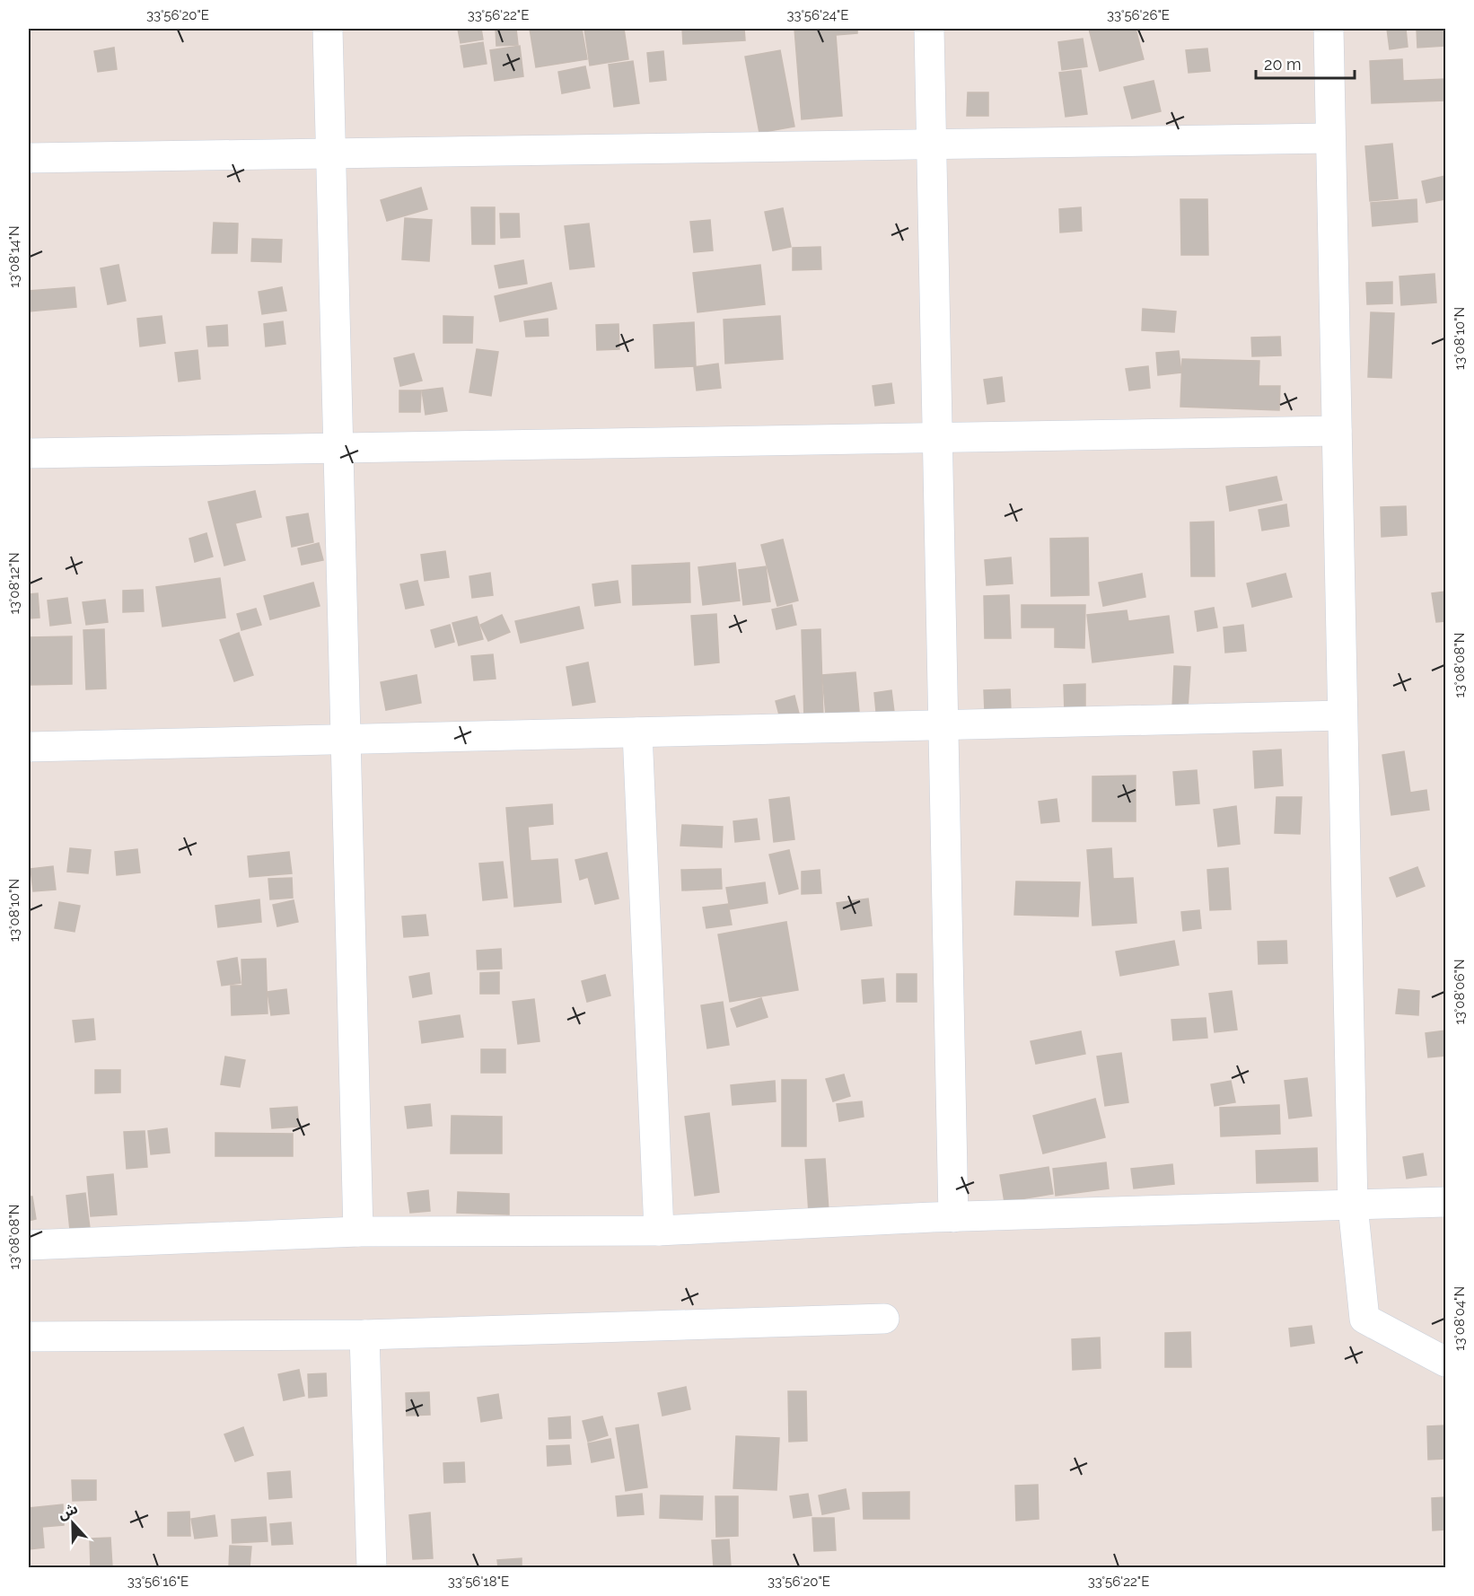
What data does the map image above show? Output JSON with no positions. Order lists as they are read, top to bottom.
{
  "scale_bar": "20 m",
  "north": "top",
  "coordinates": [
    "33°56'20\"E",
    "33°56'22\"E",
    "33°56'24\"E",
    "33°56'26\"E",
    "13°08'14\"N",
    "13°08'10\"N",
    "13°08'12\"N",
    "13°08'08\"N",
    "13°08'06\"N",
    "13°08'04\"N",
    "33°56'16\"E",
    "33°56'18\"E"
  ]
}
